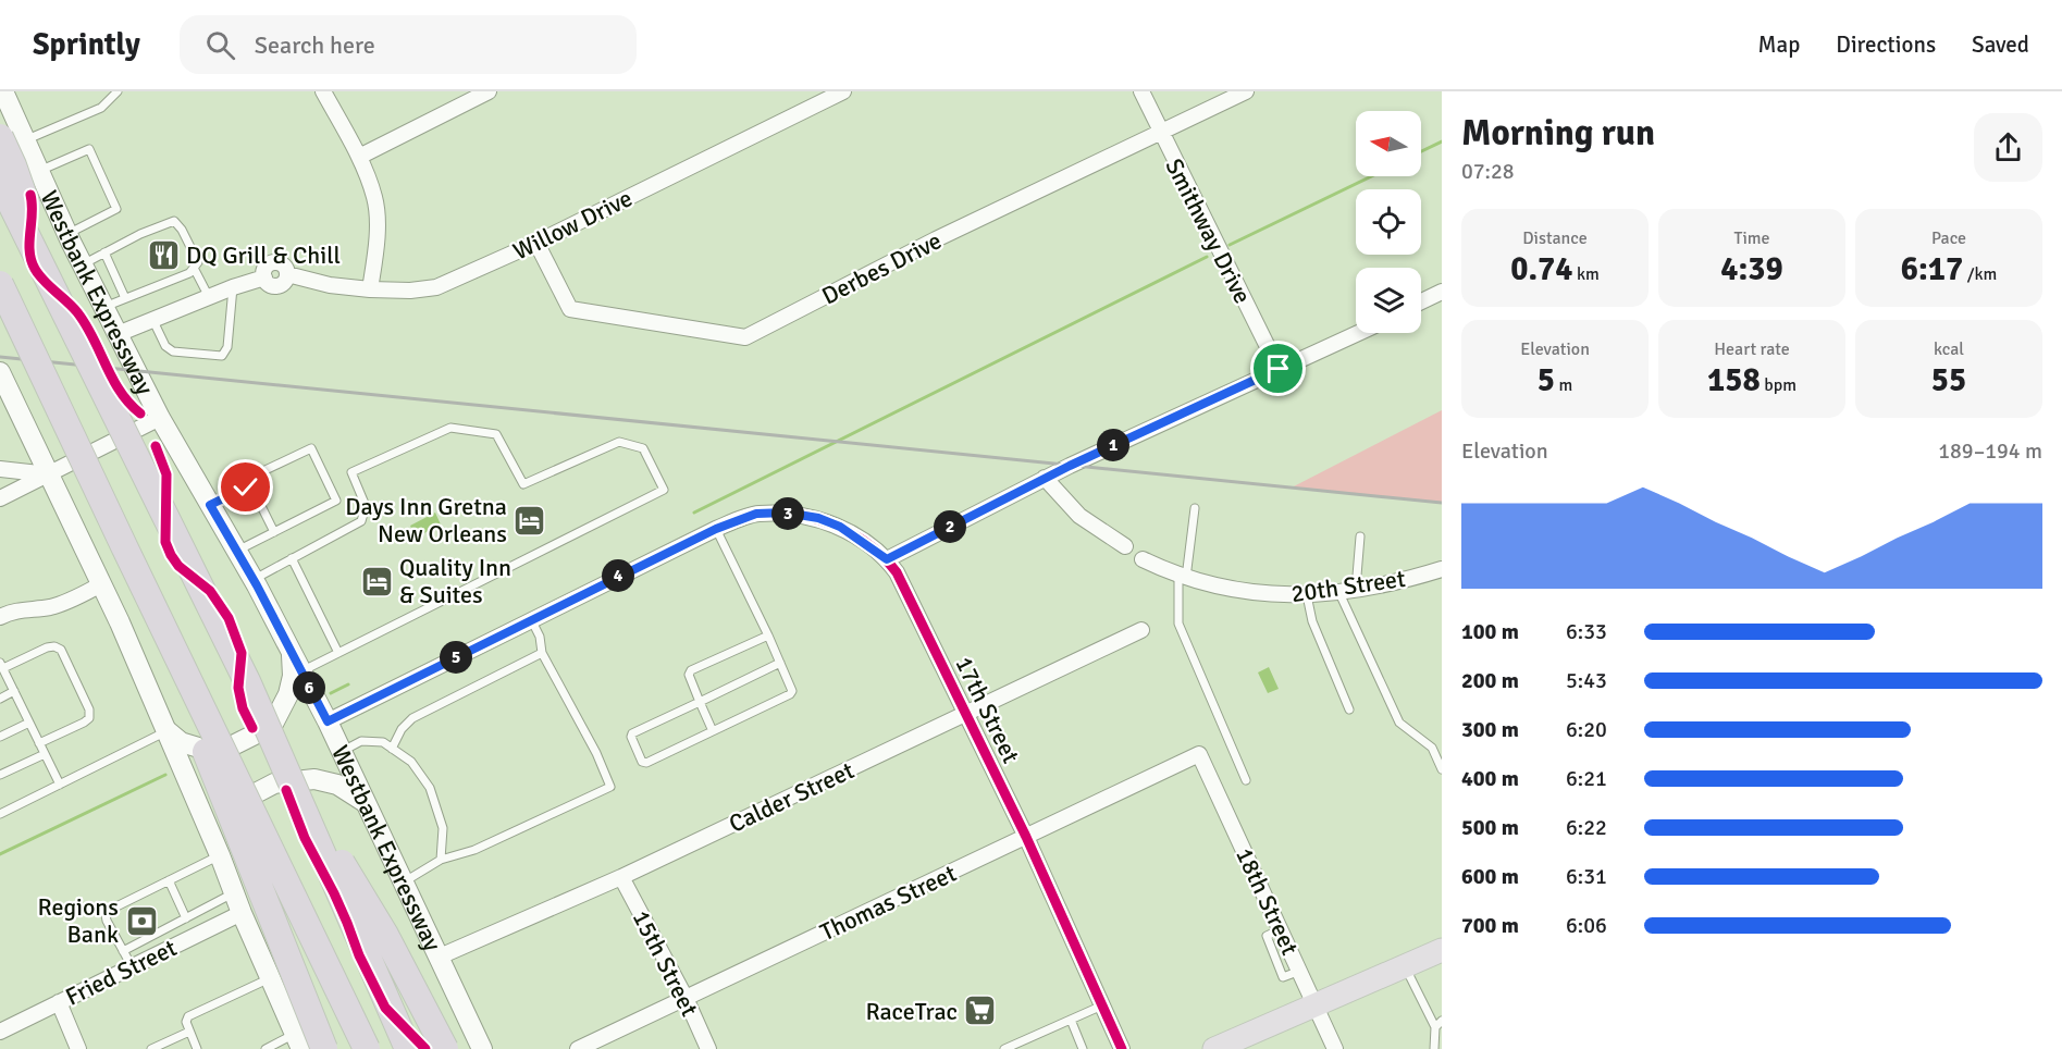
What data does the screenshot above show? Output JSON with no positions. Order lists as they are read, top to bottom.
{
  "streets": {
    "highway": ["Westbank Expressway"],
    "street": [
      "Willow Drive",
      "Smithway Drive",
      "Derbes Drive",
      "20th Street",
      "17th Street",
      "Calder Street",
      "18th Street",
      "Thomas Street",
      "15th Street",
      "Fried Street"
    ]
  },
  "crossings": [
    ["Willow Drive", "Derbes Drive"],
    ["Willow Drive", "Westbank Expressway"],
    ["Smithway Drive", "Derbes Drive"],
    ["Westbank Expressway", "17th Street"],
    ["Westbank Expressway", "Calder Street"],
    ["17th Street", "Calder Street"],
    ["17th Street", "Thomas Street"],
    ["Calder Street", "15th Street"],
    ["18th Street", "Thomas Street"],
    ["Thomas Street", "15th Street"]
  ],
  "places": {
    "restaurant": ["DQ Grill & Chill"],
    "hotel": ["Days Inn Gretna New Orleans", "Quality Inn & Suites"],
    "bank": ["Regions Bank"],
    "supermarket": ["RaceTrac"]
  },
  "north": "left",
  "page": {
    "header": "Sprintly",
    "search": "Search here",
    "nav": ["Map", "Directions", "Saved"],
    "heading": ["Morning run", "07:28"],
    "stats": [
      ["Distance", "0.74 km"],
      ["Time", "4:39"],
      ["Pace", "6:17 /km"],
      ["Elevation", "5 m"],
      ["Heart rate", "158 bpm"],
      ["kcal", "55"]
    ],
    "chart": ["Elevation", "189–194 m"],
    "pins": [
      "1",
      "3",
      "2",
      "4",
      "5",
      "6"
    ],
    "list": [
      {
        "name": "100 m",
        "note": "6:33"
      },
      {
        "name": "200 m",
        "note": "5:43"
      },
      {
        "name": "300 m",
        "note": "6:20"
      },
      {
        "name": "400 m",
        "note": "6:21"
      },
      {
        "name": "500 m",
        "note": "6:22"
      },
      {
        "name": "600 m",
        "note": "6:31"
      },
      {
        "name": "700 m",
        "note": "6:06"
      }
    ]
  }
}
